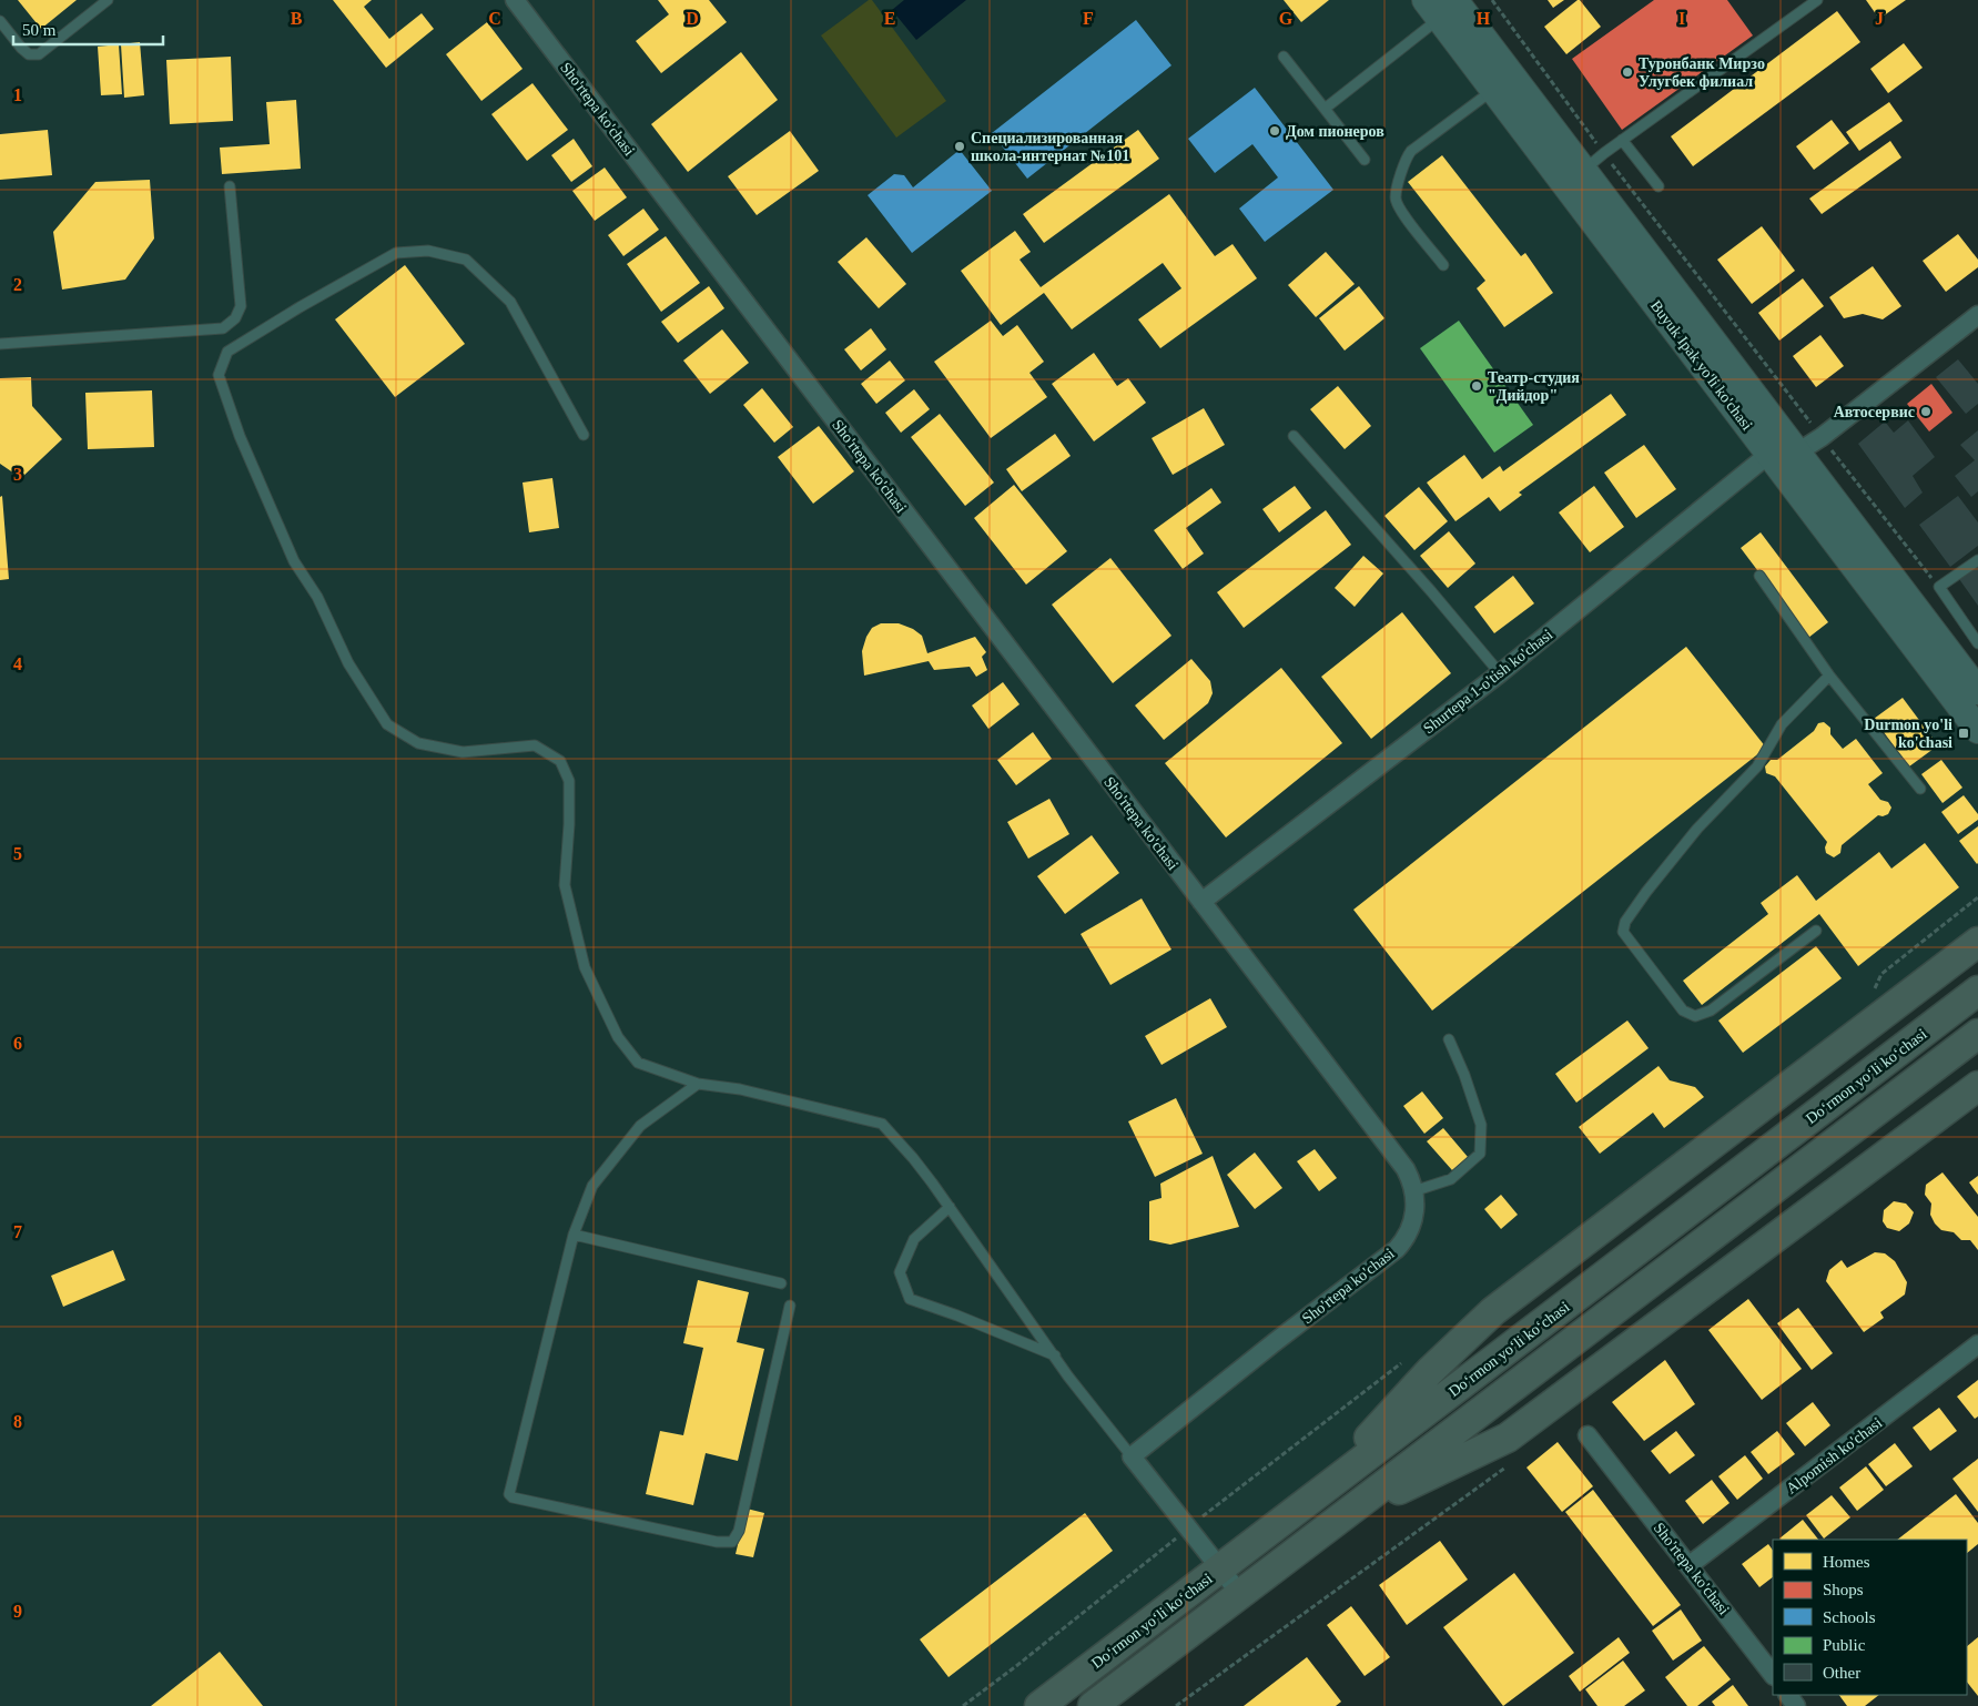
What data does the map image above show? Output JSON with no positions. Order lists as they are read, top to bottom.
{
  "streets": {
    "main road": ["Buyuk Ipak yo'li ko'chasi", "Do‘rmon yo‘li ko‘chasi"],
    "street": ["Sho'rtepa ko'chasi", "Shurtepa 1-o'tish ko'chasi", "Alpomish ko'chasi"]
  },
  "crossings": [
    ["Sho'rtepa ko'chasi", "Shurtepa 1-o'tish ko'chasi"],
    ["Sho'rtepa ko'chasi", "Alpomish ko'chasi"],
    ["Buyuk Ipak yo'li ko'chasi", "Shurtepa 1-o'tish ko'chasi"]
  ],
  "places": {
    "other": [
      "Туронбанк Мирзо Улугбек филиал",
      "Дом пионеров",
      "Специализированная школа-интернат №101",
      "Театр-студия \"Дийдор\"",
      "Автосервис"
    ],
    "transit": ["Durmon yo'li ko'chasi"]
  },
  "legend": [
    "Homes",
    "Shops",
    "Schools",
    "Public",
    "Other"
  ],
  "scale_bar": "50 m",
  "grid": {
    "columns": [
      "B",
      "C",
      "D",
      "E",
      "F",
      "G",
      "H",
      "I",
      "J"
    ],
    "rows": [
      "1",
      "2",
      "3",
      "4",
      "5",
      "6",
      "7",
      "8",
      "9"
    ]
  }
}
